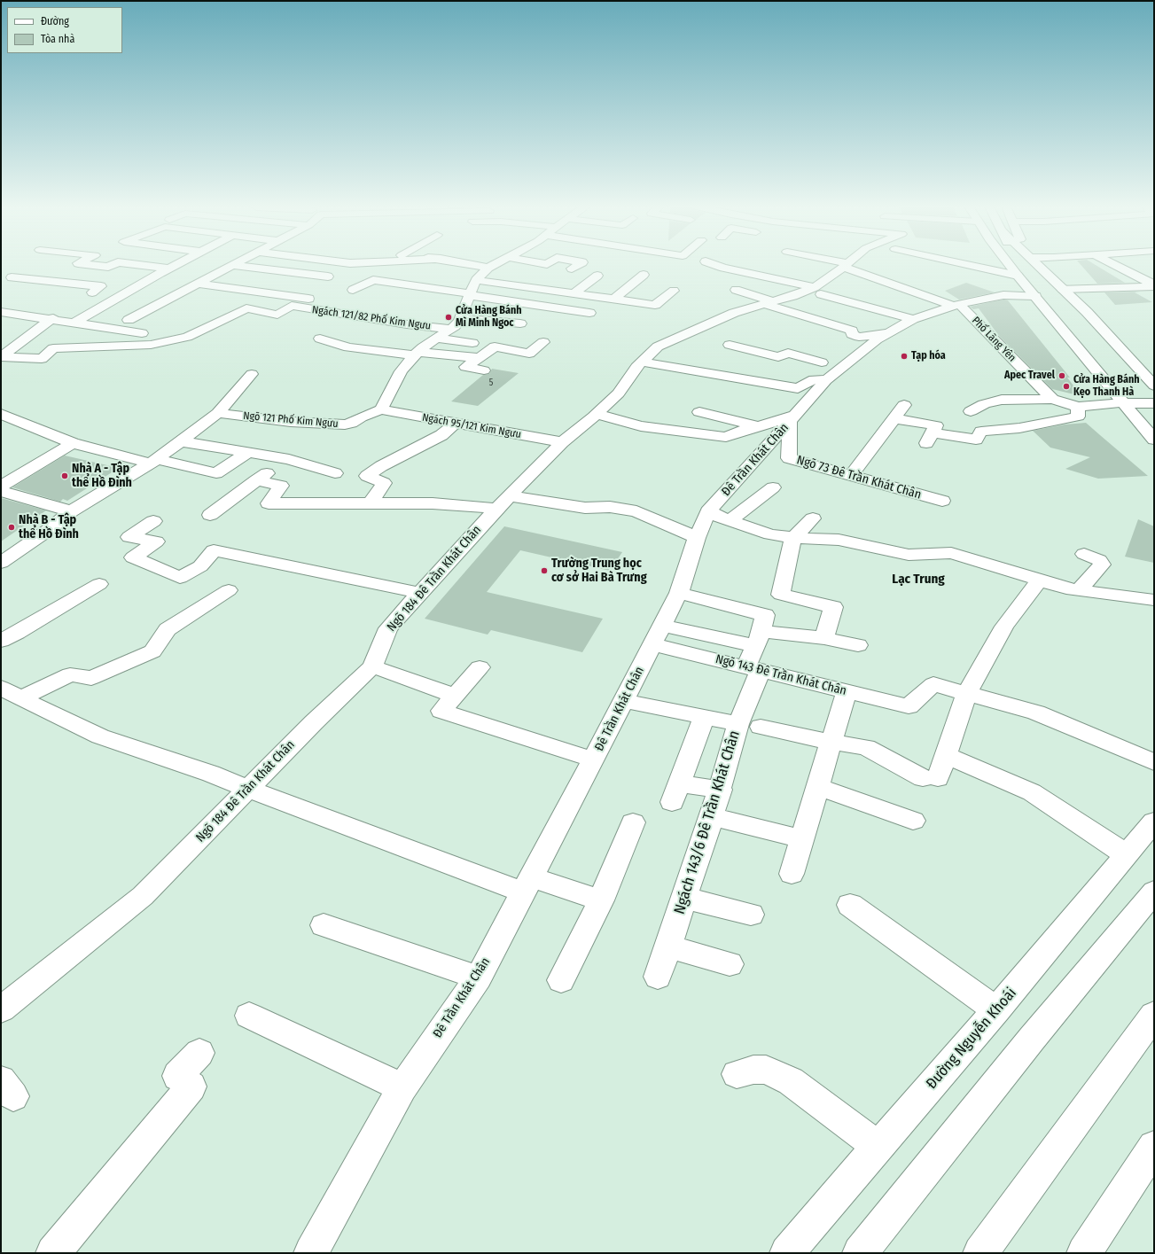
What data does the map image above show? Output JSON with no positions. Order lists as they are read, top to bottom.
{
  "streets": {
    "main road": [
      "Ngách 121/82 Phố Kim Ngưu",
      "Phố Lãng Yên",
      "Ngõ 121 Phố Kim Ngưu",
      "Ngách 95/121 Kim Ngưu",
      "Đê Trần Khát Chân",
      "Ngõ 73 Đê Trần Khát Chân",
      "Ngõ 184 Đê Trần Khát Chân",
      "Ngõ 143 Đê Trần Khát Chân",
      "Ngách 143/6 Đê Trần Khát Chân",
      "Đường Nguyễn Khoái"
    ]
  },
  "crossings": [
    ["Phố Lãng Yên", "Đê Trần Khát Chân"],
    ["Ngõ 121 Phố Kim Ngưu", "Ngách 95/121 Kim Ngưu"],
    ["Ngách 95/121 Kim Ngưu", "Ngõ 184 Đê Trần Khát Chân"],
    ["Đê Trần Khát Chân", "Ngõ 73 Đê Trần Khát Chân"],
    ["Đê Trần Khát Chân", "Ngõ 143 Đê Trần Khát Chân"],
    ["Đê Trần Khát Chân", "Ngách 143/6 Đê Trần Khát Chân"],
    ["Ngõ 143 Đê Trần Khát Chân", "Ngách 143/6 Đê Trần Khát Chân"]
  ],
  "districts": ["Lạc Trung"],
  "places": [
    "Cửa Hàng Bánh Mì Minh Ngoc",
    "Tạp hóa",
    "Apec Travel",
    "Cửa Hàng Bánh Kẹo Thanh Hà",
    "Nhà A - Tập thể Hồ Đình",
    "Nhà B - Tập thể Hồ Đình",
    "Trường Trung học cơ sở Hai Bà Trưng"
  ],
  "house_numbers": ["5"],
  "legend": ["Đường", "Tòa nhà"]
}
